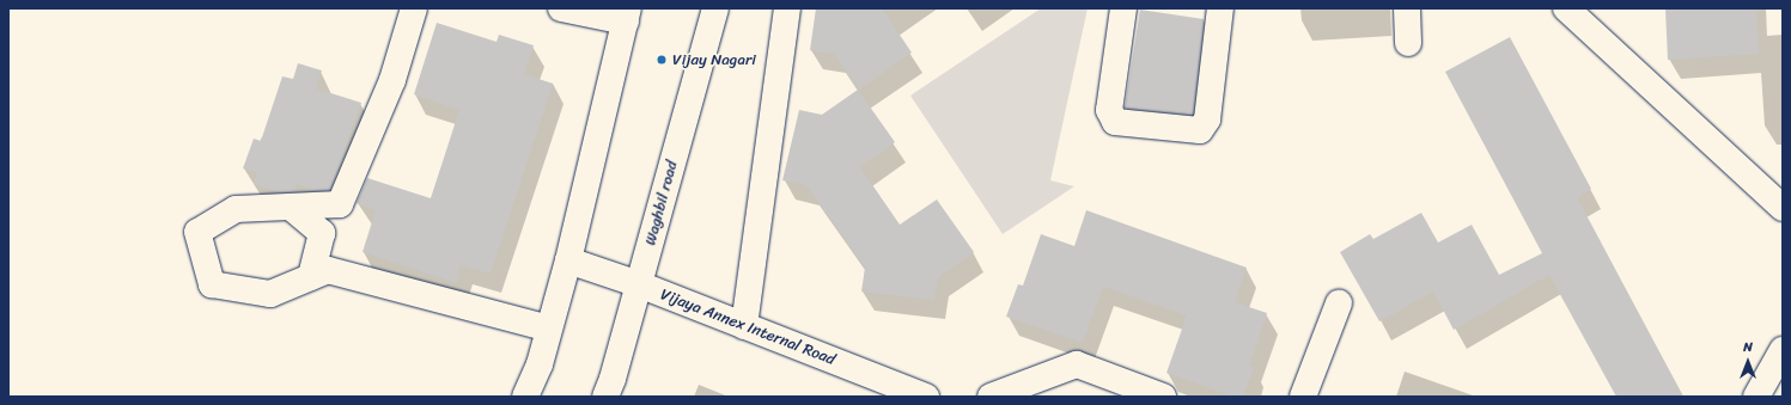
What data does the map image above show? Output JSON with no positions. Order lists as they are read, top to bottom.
{
  "streets": {
    "street": ["Waghbil road", "Vijaya Annex Internal Road"]
  },
  "crossings": [
    ["Waghbil road", "Vijaya Annex Internal Road"]
  ],
  "places": ["Vijay Nagari"],
  "north": "top"
}
